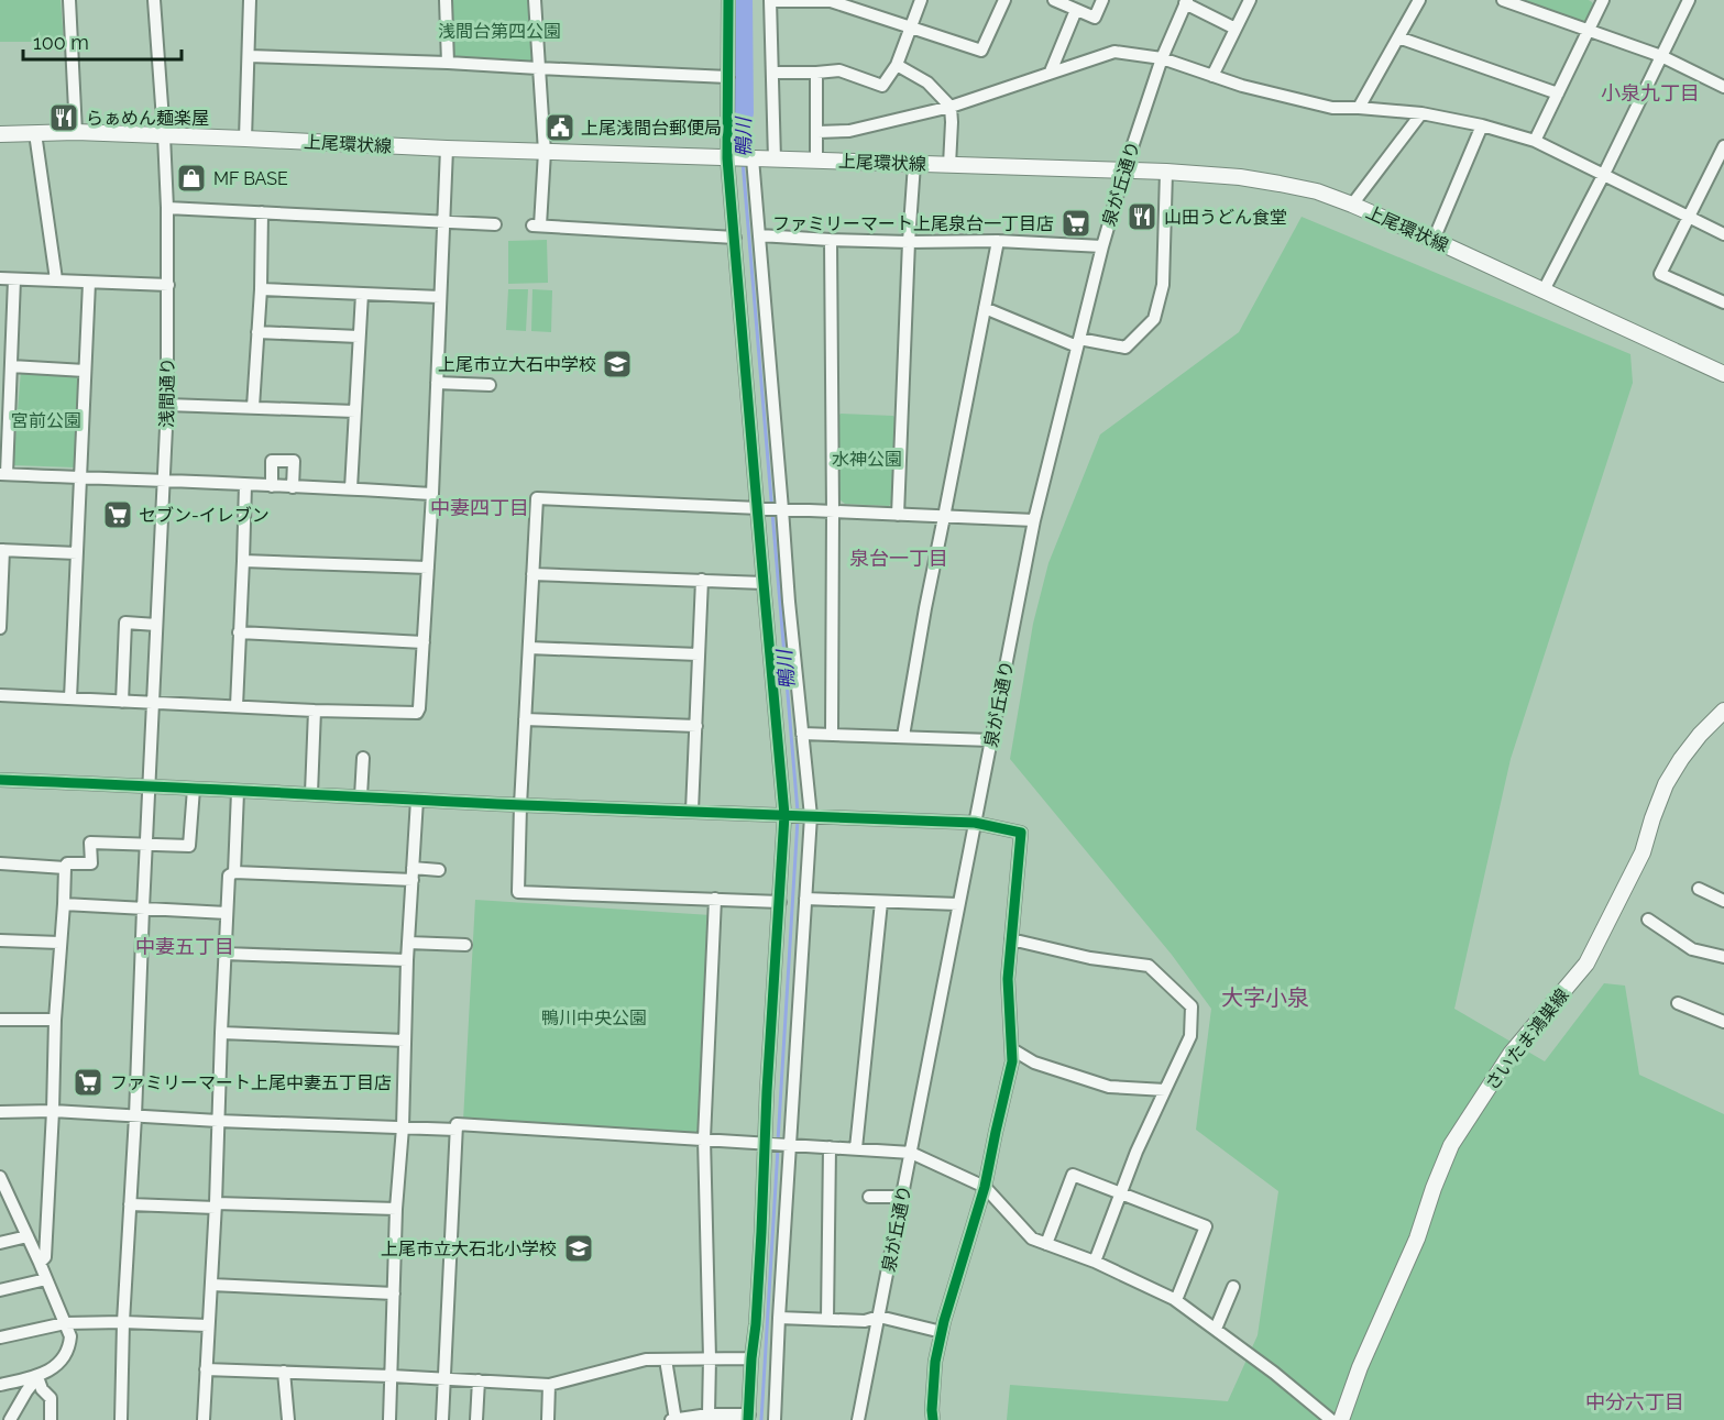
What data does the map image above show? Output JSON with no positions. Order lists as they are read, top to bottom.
{
  "streets": {
    "main road": ["上尾環状線", "さいたま鴻巣線"],
    "street": ["泉が丘通り", "浅間通り"]
  },
  "crossings": [
    ["上尾環状線", "泉が丘通り"],
    ["上尾環状線", "浅間通り"]
  ],
  "districts": [
    "小泉九丁目",
    "中妻四丁目",
    "泉台一丁目",
    "中妻五丁目",
    "大字小泉",
    "中分六丁目"
  ],
  "water": ["鴨川"],
  "parks": [
    "浅間台第四公園",
    "宮前公園",
    "水神公園",
    "鴨川中央公園"
  ],
  "places": {
    "restaurant": ["らぁめん麺楽屋", "山田うどん食堂"],
    "public building": ["上尾浅間台郵便局"],
    "shop": ["MF BASE"],
    "supermarket": ["ファミリーマート上尾泉台一丁目店", "セブン-イレブン", "ファミリーマート上尾中妻五丁目店"],
    "school or university": ["上尾市立大石中学校", "上尾市立大石北小学校"]
  },
  "scale_bar": "100 m"
}
